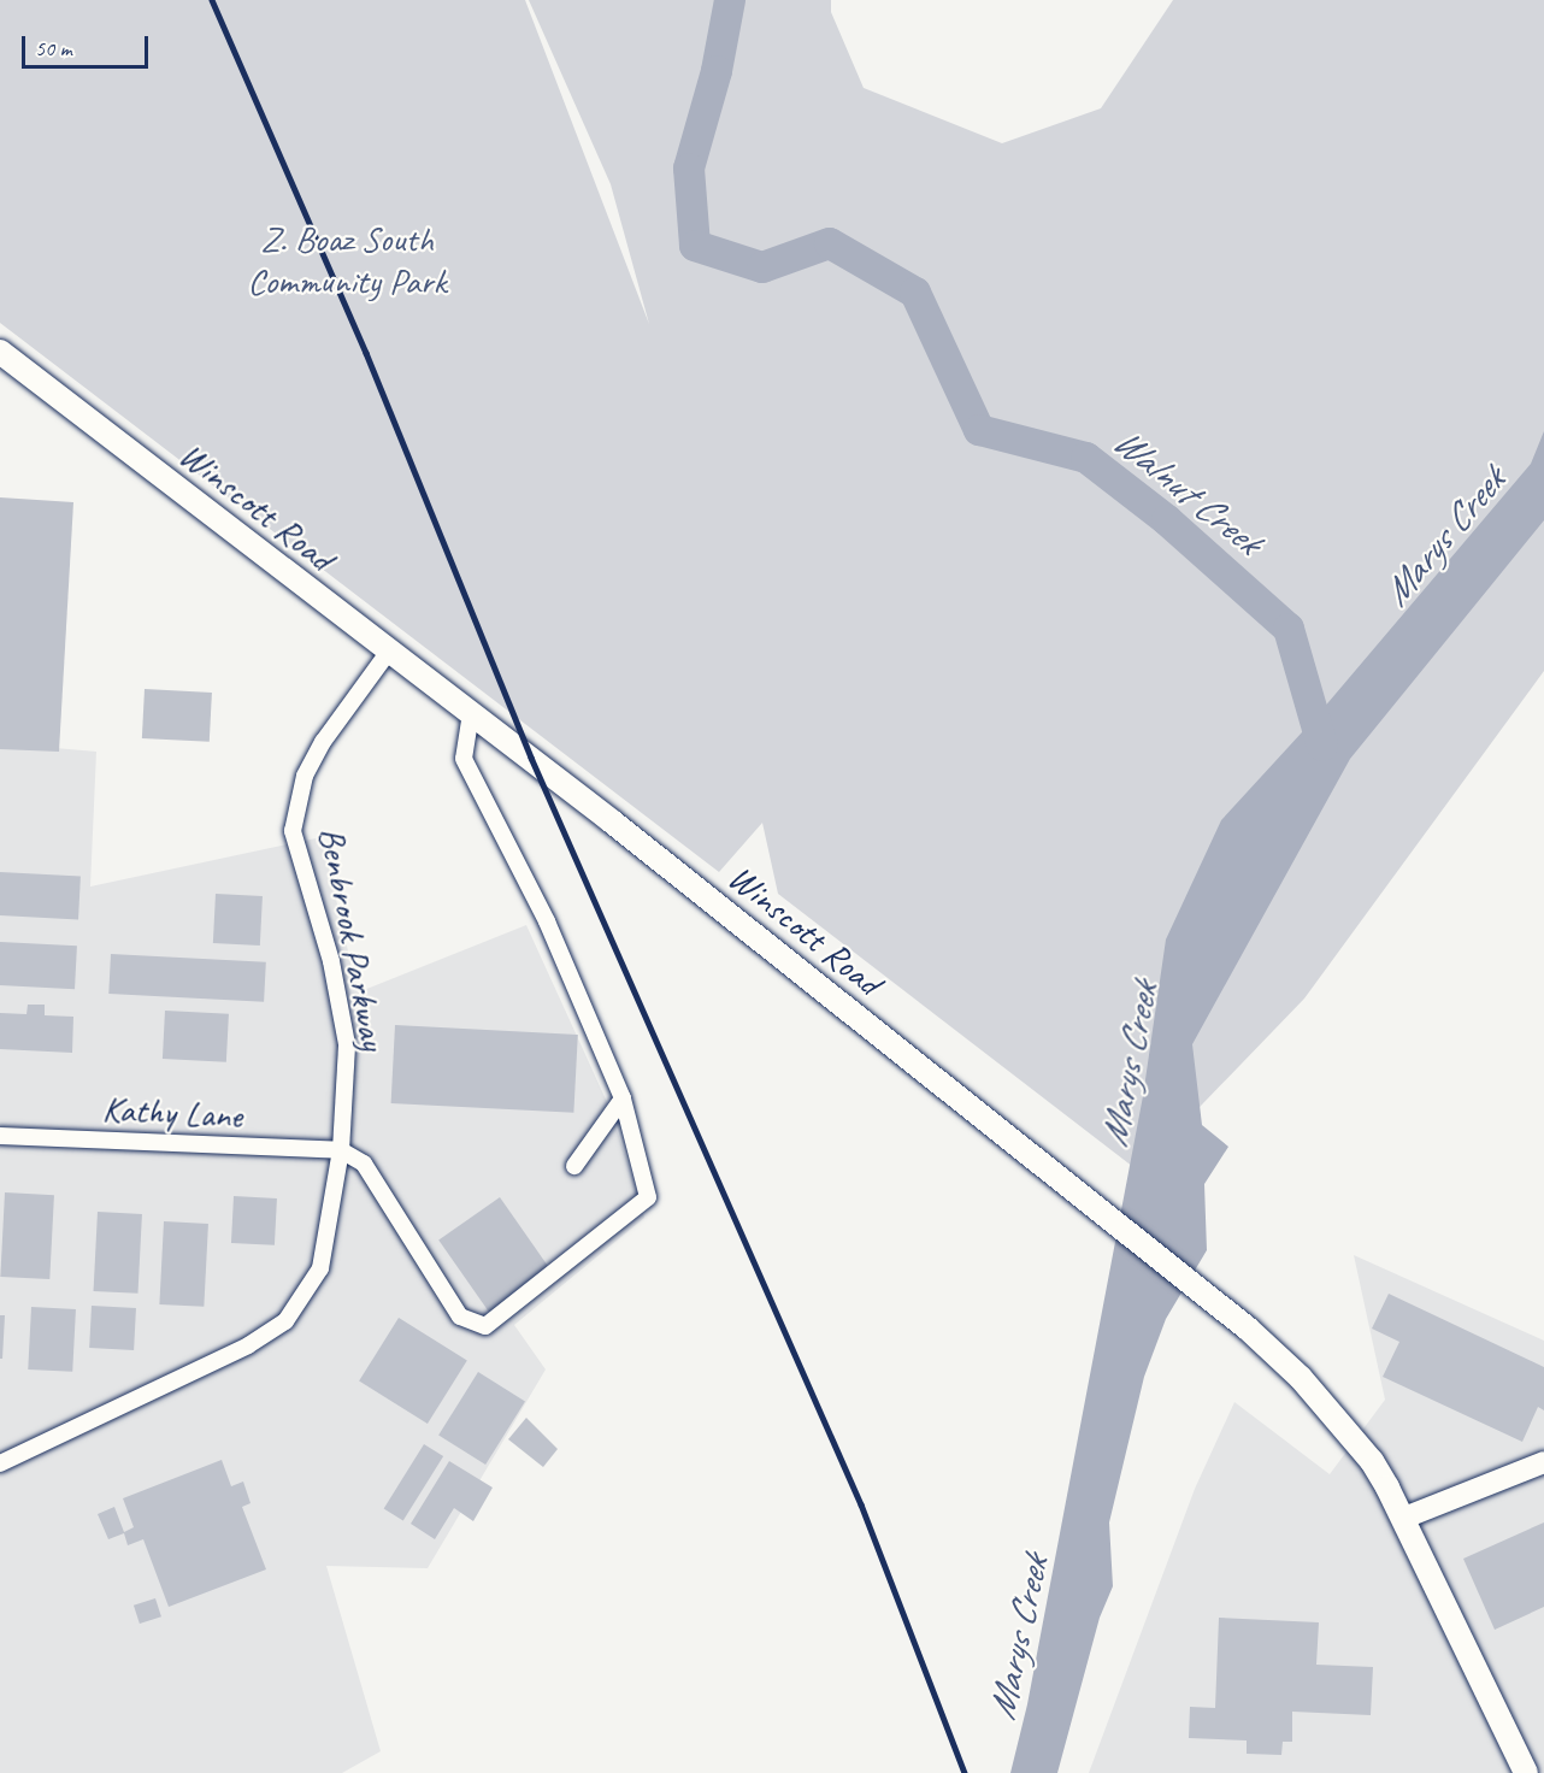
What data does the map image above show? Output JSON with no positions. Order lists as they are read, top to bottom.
{
  "streets": {
    "main road": ["Winscott Road"],
    "street": ["Benbrook Parkway", "Kathy Lane"]
  },
  "crossings": [
    ["Winscott Road", "Benbrook Parkway"],
    ["Benbrook Parkway", "Kathy Lane"]
  ],
  "water": ["Walnut Creek", "Marys Creek"],
  "parks": ["Z. Boaz South Community Park"],
  "scale_bar": "50 m"
}
